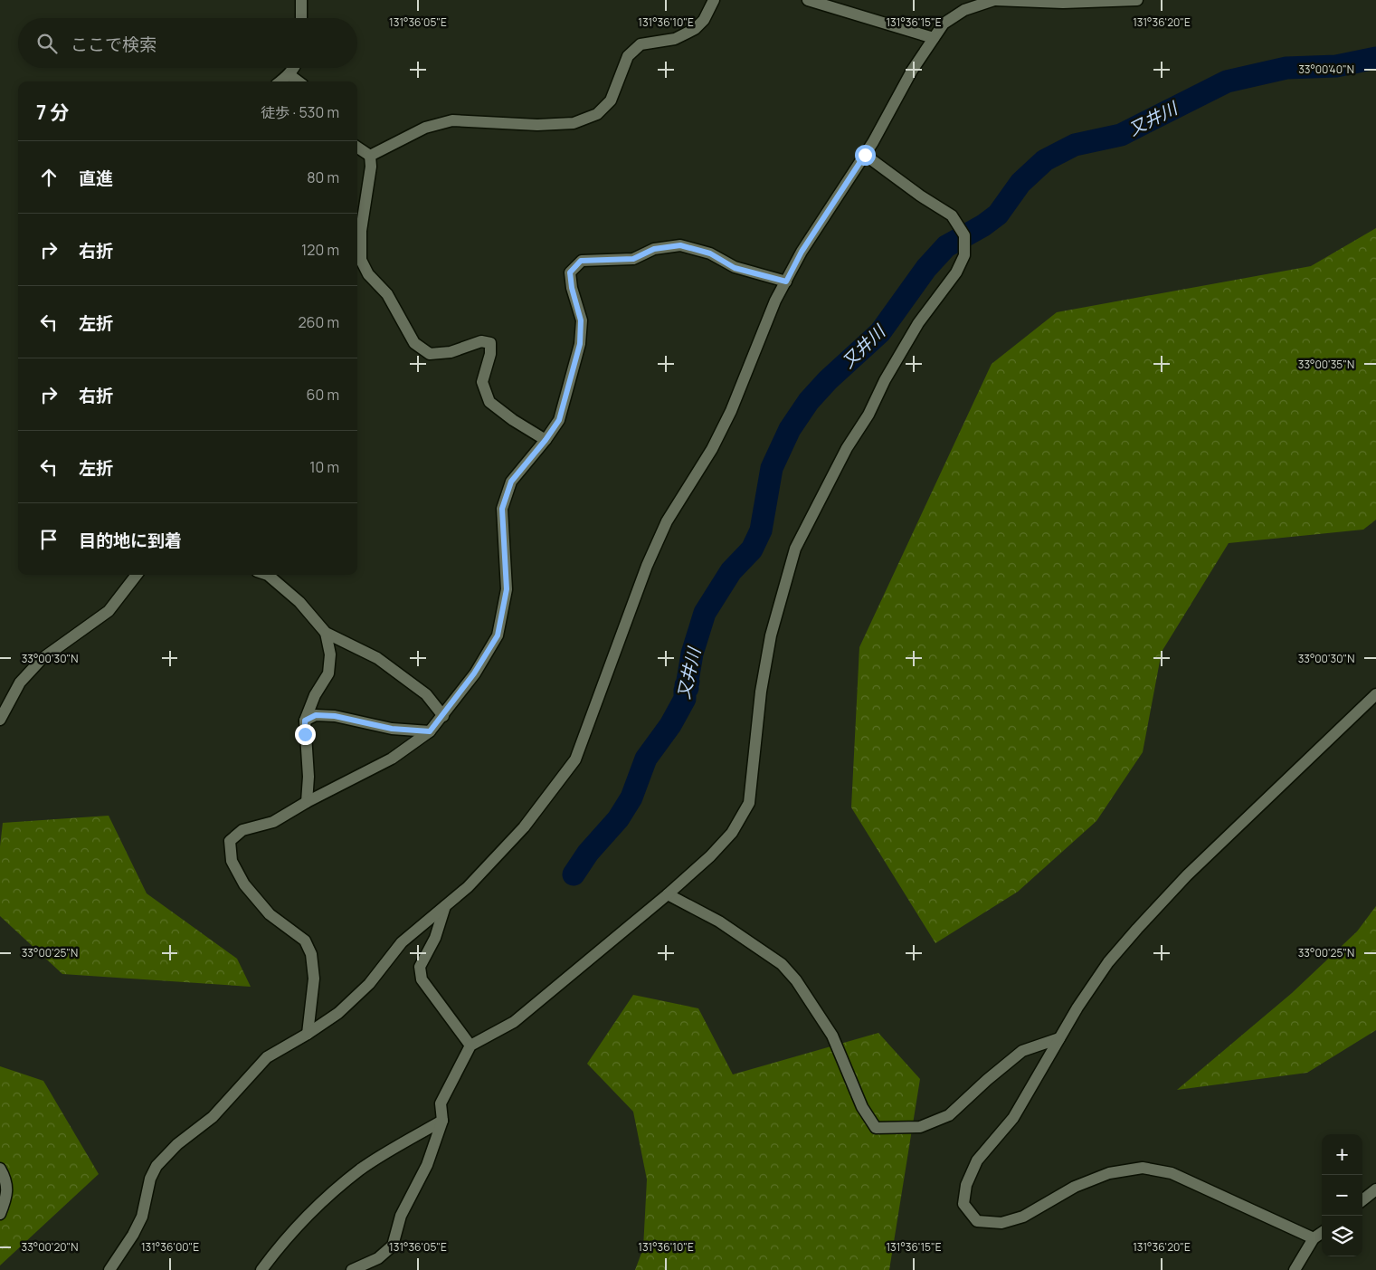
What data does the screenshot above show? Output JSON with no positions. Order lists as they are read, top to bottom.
{
  "water": ["又井川"],
  "page": {
    "search": "ここで検索",
    "heading": ["7 分", "徒歩 · 530 m"],
    "list": [
      ["直進", "80 m"],
      ["右折", "120 m"],
      ["左折", "260 m"],
      ["右折", "60 m"],
      ["左折", "10 m"],
      "目的地に到着"
    ],
    "map_buttons": ["+", "−"]
  },
  "coordinates": [
    "131°36'05\"E",
    "131°36'10\"E",
    "131°36'15\"E",
    "131°36'20\"E",
    "33°00'40\"N",
    "33°00'35\"N",
    "33°00'30\"N",
    "33°00'25\"N",
    "33°00'20\"N",
    "131°36'00\"E"
  ]
}
